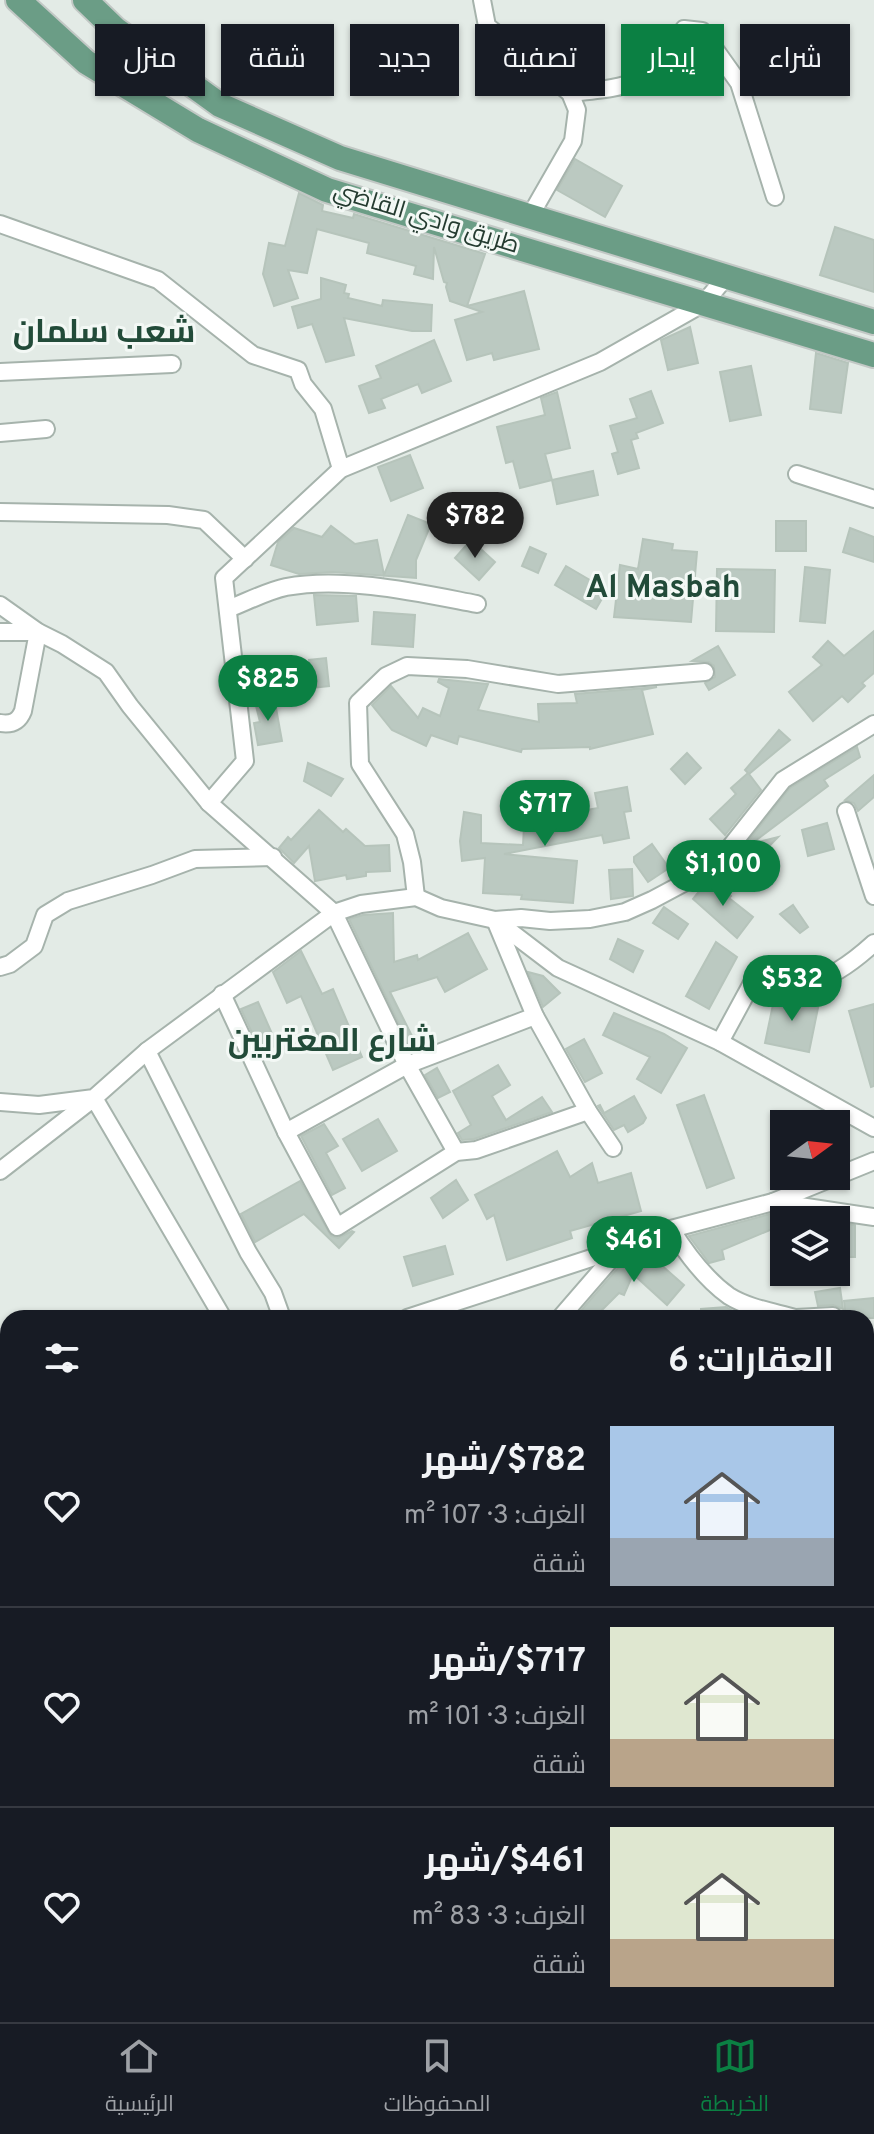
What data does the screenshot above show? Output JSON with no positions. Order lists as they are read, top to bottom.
{
  "streets": {
    "main road": ["طريق وادي القاضي"]
  },
  "districts": ["شعب سلمان", "Al Masbah", "شارع المغتربين"],
  "north": "right",
  "page": {
    "chip": [
      "شراء",
      "إيجار",
      "تصفية",
      "جديد",
      "شقة",
      "منزل"
    ],
    "price": [
      "$782",
      "$825",
      "$717",
      "$1,100",
      "$532",
      "$461"
    ],
    "heading": "العقارات: 6",
    "list": [
      {
        "name": "$782/شهر",
        "note": "الغرف: 3 · 107 m² · شقة"
      },
      {
        "name": "$717/شهر",
        "note": "الغرف: 3 · 101 m² · شقة"
      },
      {
        "name": "$461/شهر",
        "note": "الغرف: 3 · 83 m² · شقة"
      }
    ],
    "tabs": ["الخريطة", "المحفوظات", "الرئيسية"]
  }
}
